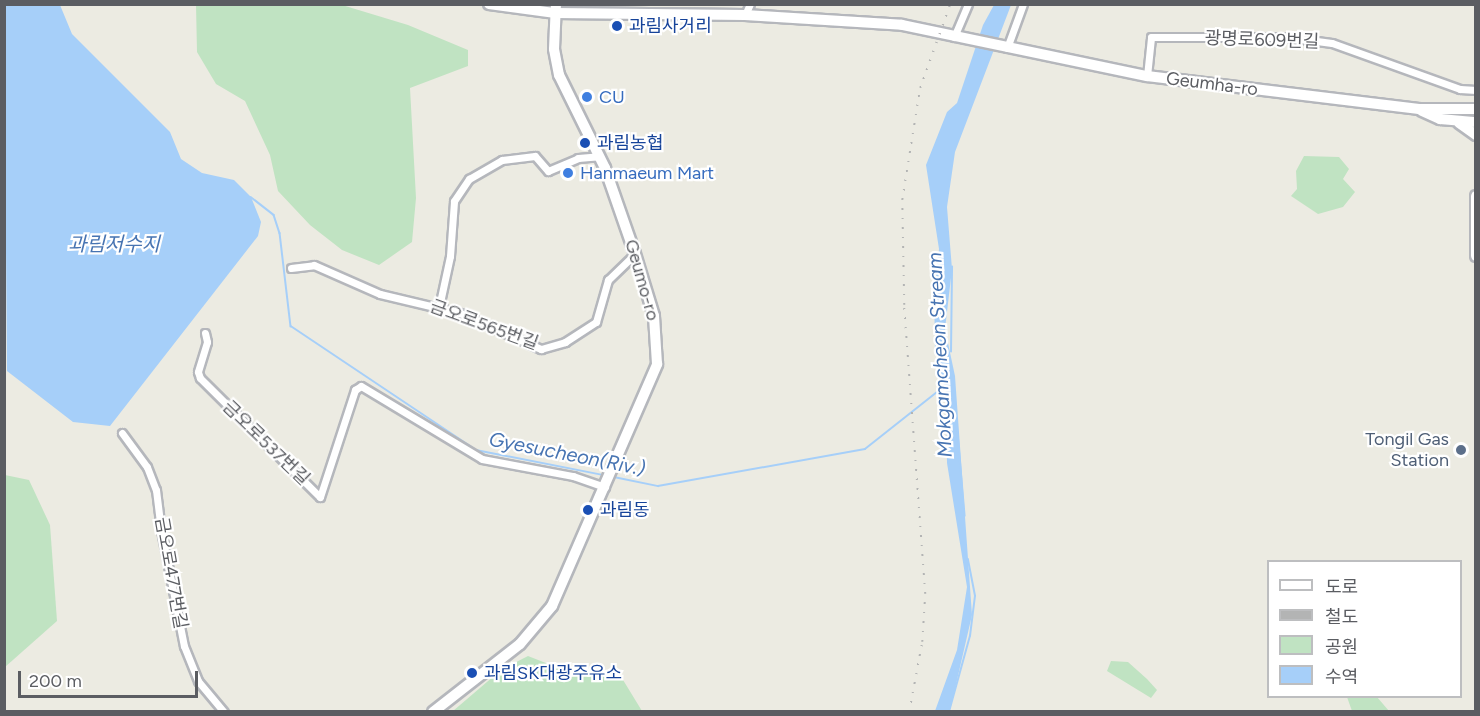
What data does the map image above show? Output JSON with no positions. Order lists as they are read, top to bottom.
{
  "streets": {
    "main road": ["Geumha-ro", "Geumo-ro"],
    "street": [
      "광명로609번길",
      "금오로565번길",
      "금오로537번길",
      "금오로477번길"
    ]
  },
  "crossings": [
    ["광명로609번길", "Geumha-ro"],
    ["Geumo-ro", "금오로565번길"],
    ["Geumo-ro", "금오로537번길"]
  ],
  "water": ["과림저수지", "Mokgamcheon Stream", "Gyesucheon(Riv.)"],
  "places": [
    "과림사거리",
    "CU",
    "과림농협",
    "Hanmaeum Mart",
    "Tongil Gas Station",
    "과림동",
    "과림SK대광주유소"
  ],
  "legend": [
    "도로",
    "철도",
    "공원",
    "수역"
  ],
  "scale_bar": "200 m"
}
